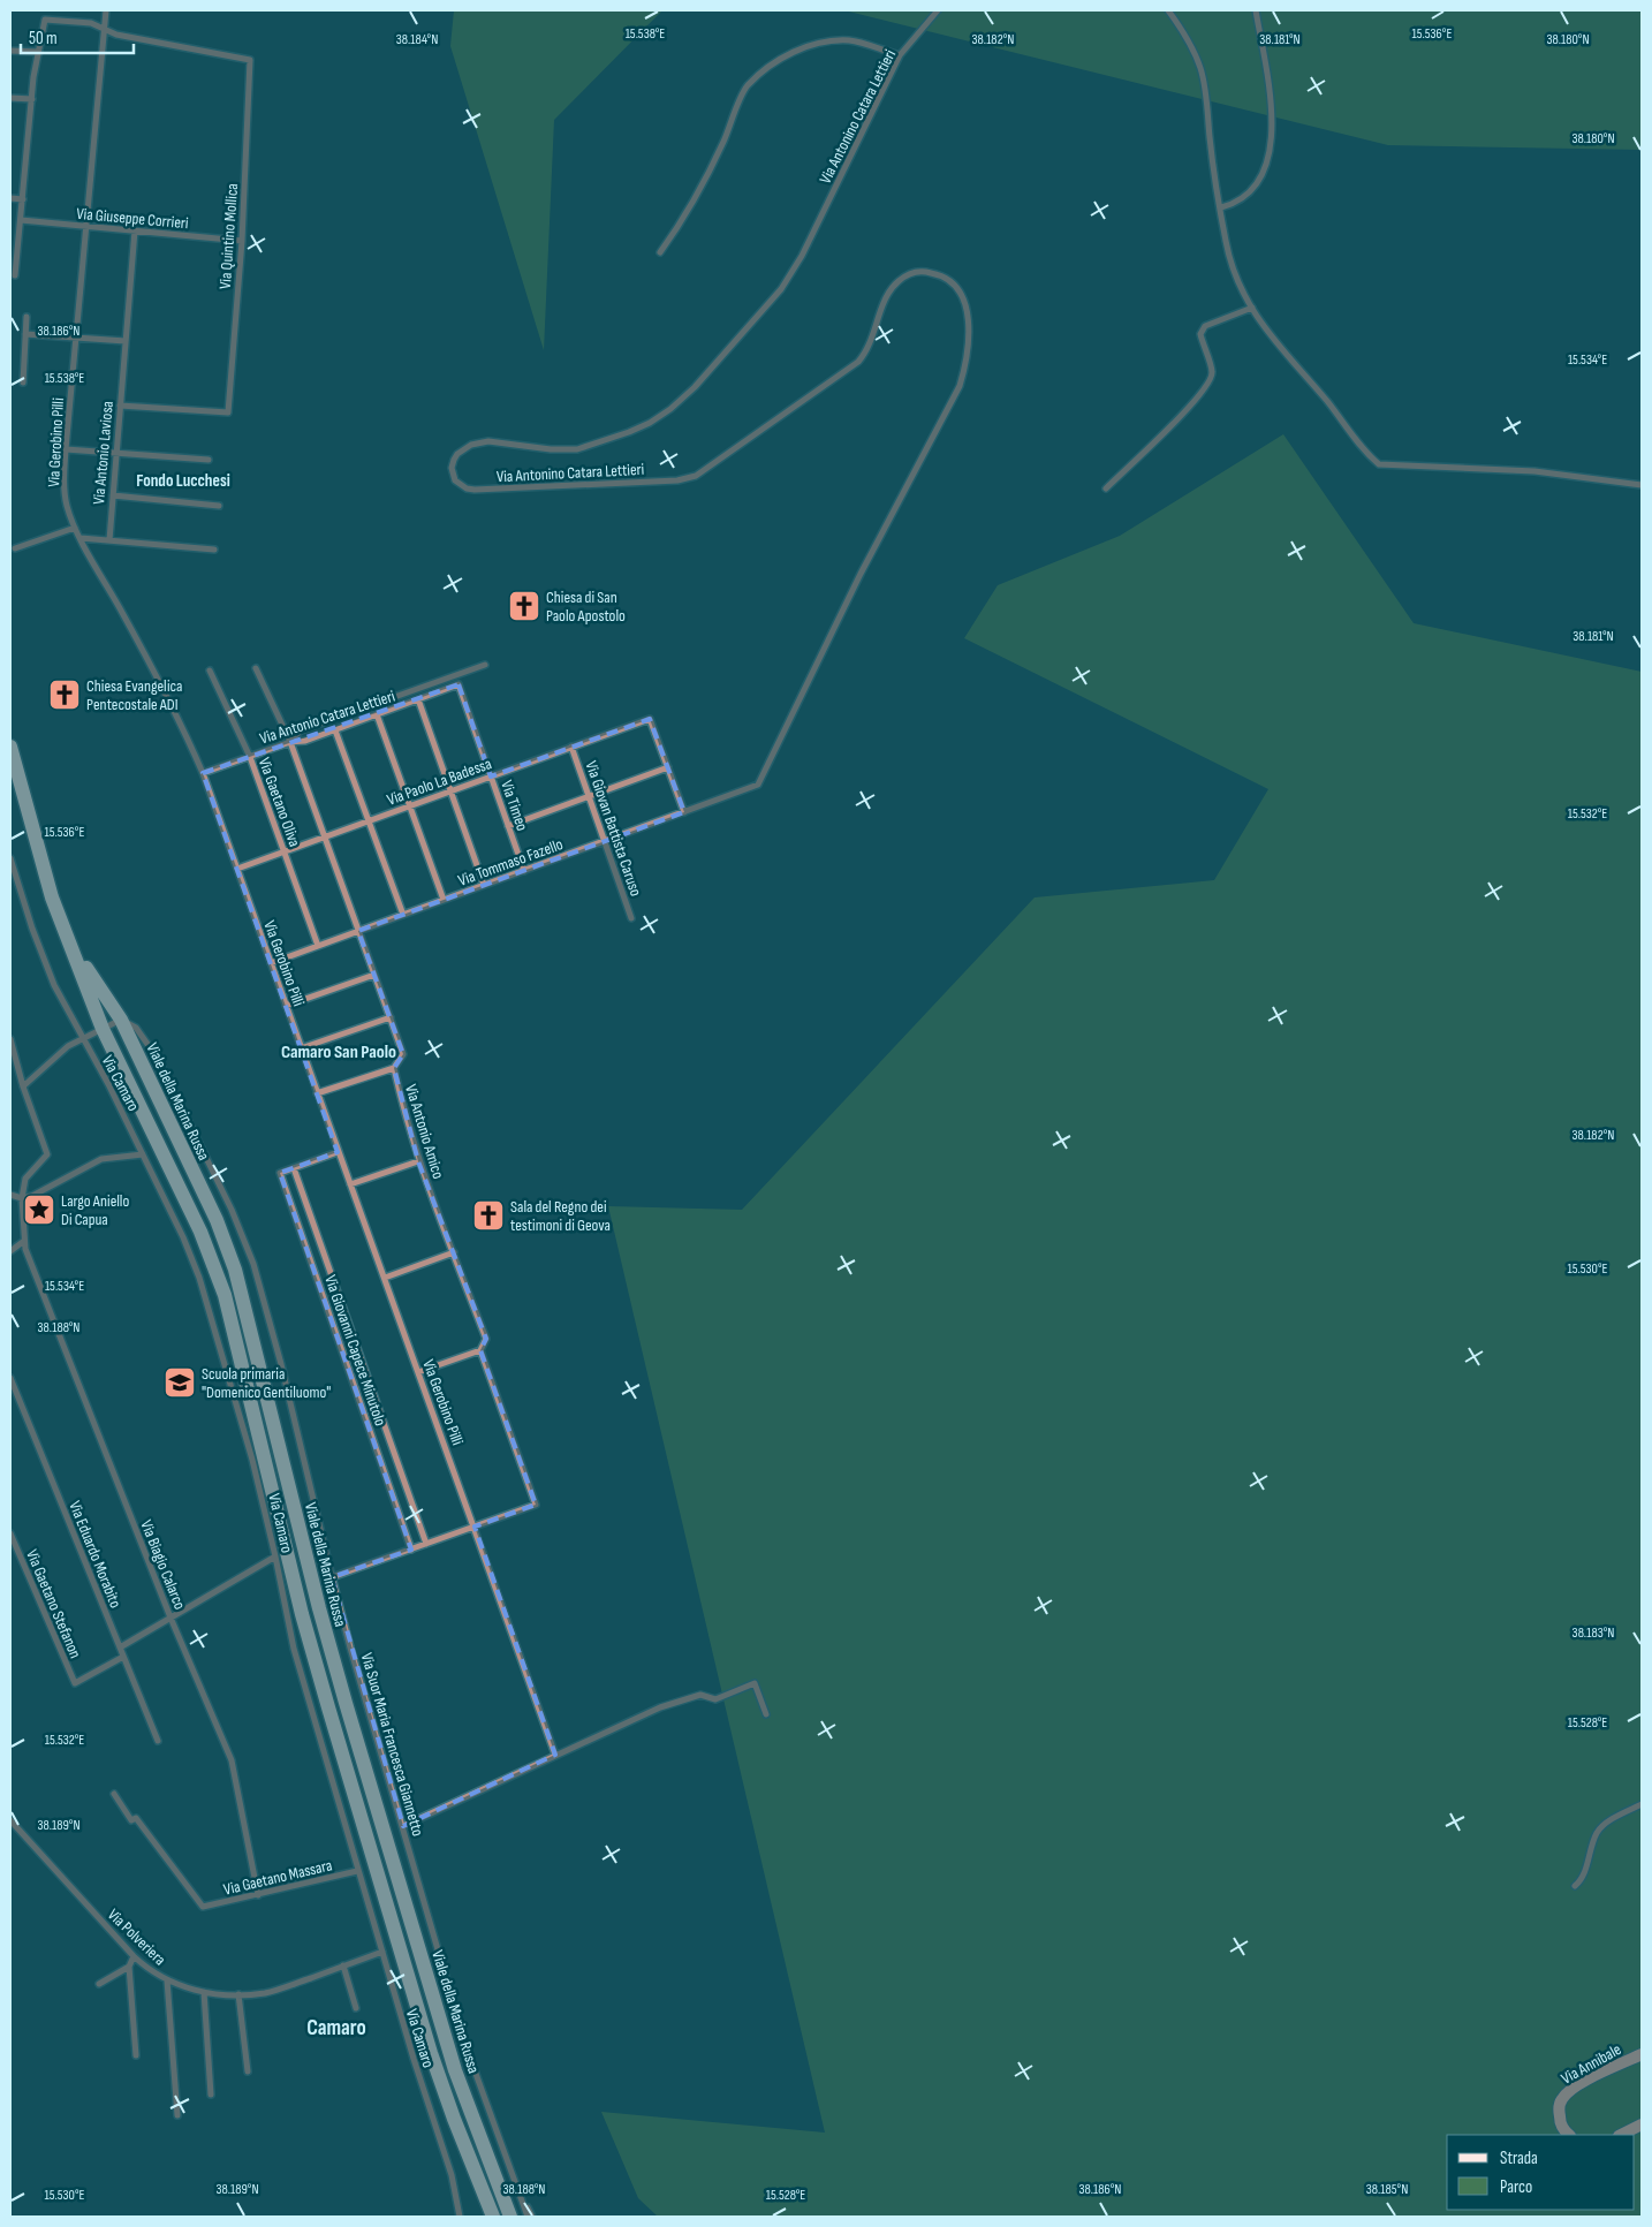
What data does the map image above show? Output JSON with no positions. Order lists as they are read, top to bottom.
{
  "streets": {
    "main road": ["Viale della Marina Russa"],
    "street": [
      "Via Antonino Catara Lettieri",
      "Via Giuseppe Corrieri",
      "Via Quintino Mollica",
      "Via Gerobino Pilli",
      "Via Antonio Laviosa",
      "Via Antonio Catara Lettieri",
      "Via Paolo La Badessa",
      "Via Gaetano Oliva",
      "Via Timeo",
      "Via Giovan Battista Caruso",
      "Via Tommaso Fazello",
      "Via Camaro",
      "Via Antonio Amico",
      "Via Giovanni Capece Minutolo",
      "Via Eduardo Morabito",
      "Via Biagio Calarco",
      "Via Gaetano Stefanon",
      "Via Suor Maria Francesca Giannetto",
      "Via Gaetano Massara",
      "Via Polveriera",
      "Via Annibale"
    ]
  },
  "crossings": [
    ["Via Antonino Catara Lettieri", "Via Tommaso Fazello"],
    ["Via Giuseppe Corrieri", "Via Quintino Mollica"],
    ["Via Giuseppe Corrieri", "Via Gerobino Pilli"],
    ["Via Giuseppe Corrieri", "Via Antonio Laviosa"],
    ["Via Quintino Mollica", "Via Gerobino Pilli"],
    ["Via Quintino Mollica", "Via Antonio Laviosa"],
    ["Via Gerobino Pilli", "Via Antonio Catara Lettieri"],
    ["Via Gerobino Pilli", "Via Paolo La Badessa"],
    ["Via Gerobino Pilli", "Via Tommaso Fazello"],
    ["Via Gerobino Pilli", "Via Antonio Amico"],
    ["Via Antonio Catara Lettieri", "Via Gaetano Oliva"],
    ["Via Antonio Catara Lettieri", "Via Timeo"],
    ["Via Antonio Catara Lettieri", "Via Antonio Amico"],
    ["Via Paolo La Badessa", "Via Gaetano Oliva"],
    ["Via Paolo La Badessa", "Via Timeo"],
    ["Via Paolo La Badessa", "Via Giovan Battista Caruso"],
    ["Via Paolo La Badessa", "Via Antonio Amico"],
    ["Via Gaetano Oliva", "Via Tommaso Fazello"],
    ["Via Timeo", "Via Tommaso Fazello"],
    ["Via Giovan Battista Caruso", "Via Tommaso Fazello"],
    ["Via Tommaso Fazello", "Via Antonio Amico"],
    ["Via Camaro", "Via Gaetano Massara"],
    ["Via Camaro", "Via Polveriera"],
    ["Viale della Marina Russa", "Via Suor Maria Francesca Giannetto"],
    ["Via Eduardo Morabito", "Via Gaetano Stefanon"],
    ["Via Biagio Calarco", "Via Gaetano Massara"]
  ],
  "districts": ["Fondo Lucchesi", "Camaro San Paolo", "Camaro"],
  "places": {
    "church": ["Chiesa di San Paolo Apostolo", "Chiesa Evangelica Pentecostale ADI", "Sala del Regno dei testimoni di Geova"],
    "place": ["Largo Aniello Di Capua"],
    "school or university": ["Scuola primaria \"Domenico Gentiluomo\""]
  },
  "legend": ["Strada", "Parco"],
  "scale_bar": "50 m",
  "coordinates": [
    "15.538°E",
    "15.536°E",
    "38.182°N",
    "38.181°N",
    "38.180°N",
    "38.184°N",
    "38.186°N",
    "15.534°E",
    "15.532°E",
    "15.530°E",
    "38.188°N",
    "38.183°N",
    "15.528°E",
    "38.189°N",
    "38.185°N"
  ]
}
